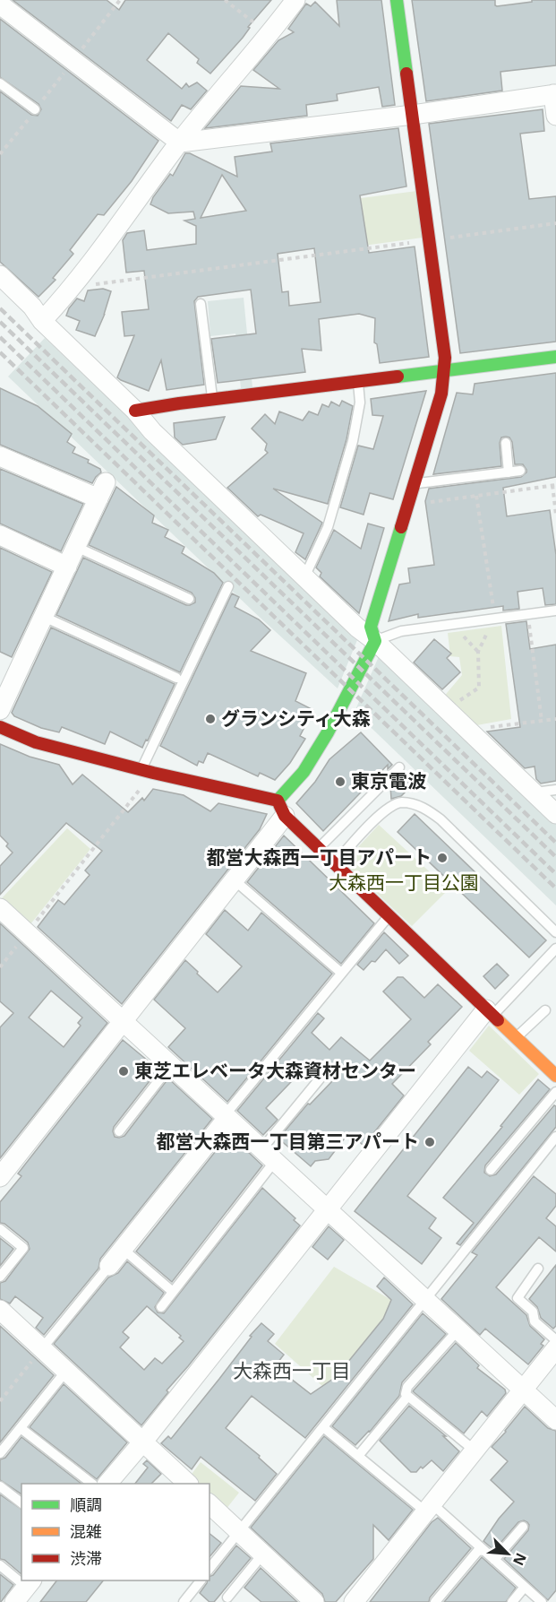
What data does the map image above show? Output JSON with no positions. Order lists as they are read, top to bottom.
{
  "districts": ["大森西一丁目"],
  "parks": ["大森西一丁目公園"],
  "places": [
    "グランシティ大森",
    "東京電波",
    "都営大森西一丁目アパート",
    "東芝エレベータ大森資材センター",
    "都営大森西一丁目第三アパート"
  ],
  "legend": ["順調", "混雑", "渋滞"],
  "north": "bottom right"
}
